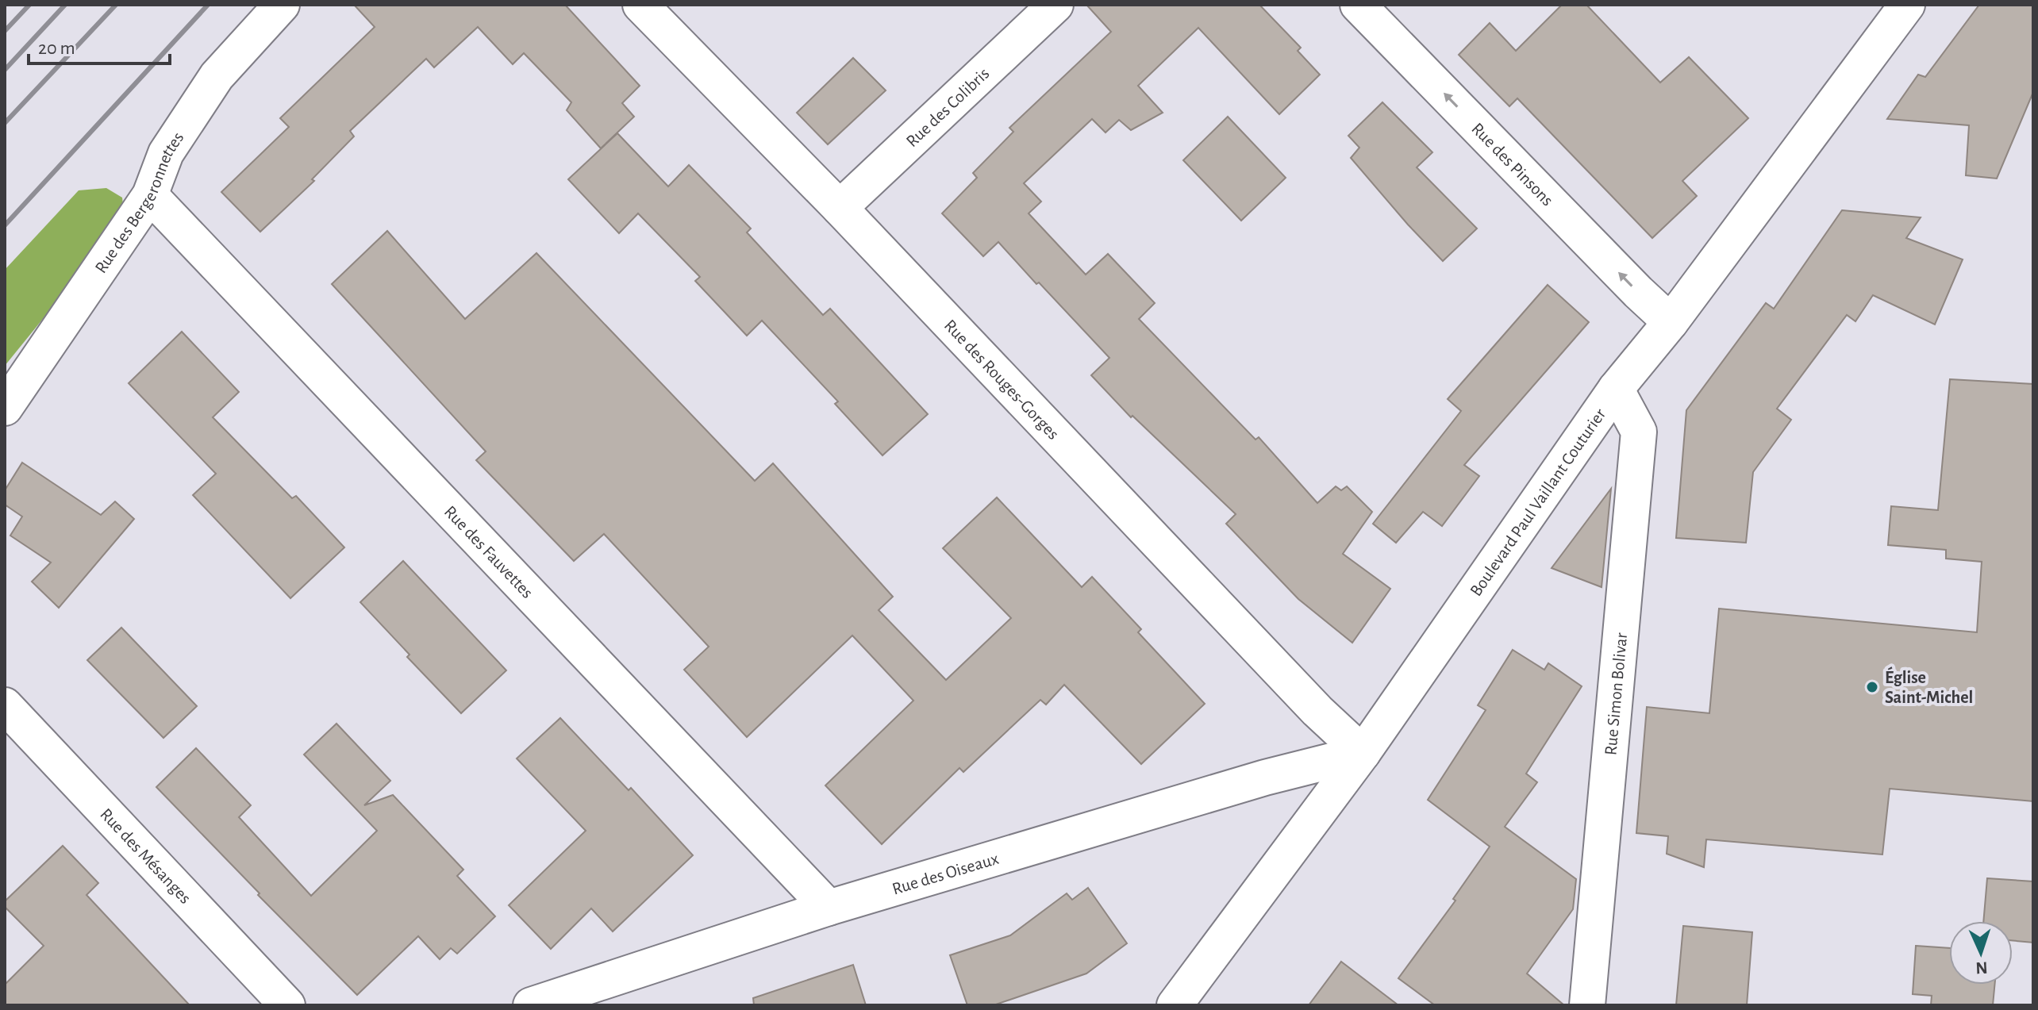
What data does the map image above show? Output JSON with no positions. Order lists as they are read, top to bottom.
{
  "streets": {
    "street": [
      "Rue des Colibris",
      "Rue des Pinsons",
      "Rue des Bergeronnettes",
      "Rue des Rouges-Gorges",
      "Boulevard Paul Vaillant Couturier",
      "Rue des Fauvettes",
      "Rue Simon Bolivar",
      "Rue des Mésanges",
      "Rue des Oiseaux"
    ]
  },
  "crossings": [
    ["Rue des Colibris", "Rue des Rouges-Gorges"],
    ["Rue des Pinsons", "Boulevard Paul Vaillant Couturier"],
    ["Rue des Bergeronnettes", "Rue des Fauvettes"],
    ["Rue des Rouges-Gorges", "Boulevard Paul Vaillant Couturier"],
    ["Rue des Rouges-Gorges", "Rue des Oiseaux"],
    ["Boulevard Paul Vaillant Couturier", "Rue Simon Bolivar"],
    ["Boulevard Paul Vaillant Couturier", "Rue des Oiseaux"],
    ["Rue des Fauvettes", "Rue des Oiseaux"]
  ],
  "one_way": ["Rue des Pinsons"],
  "places": ["Église Saint-Michel"],
  "scale_bar": "20 m",
  "north": "bottom"
}
